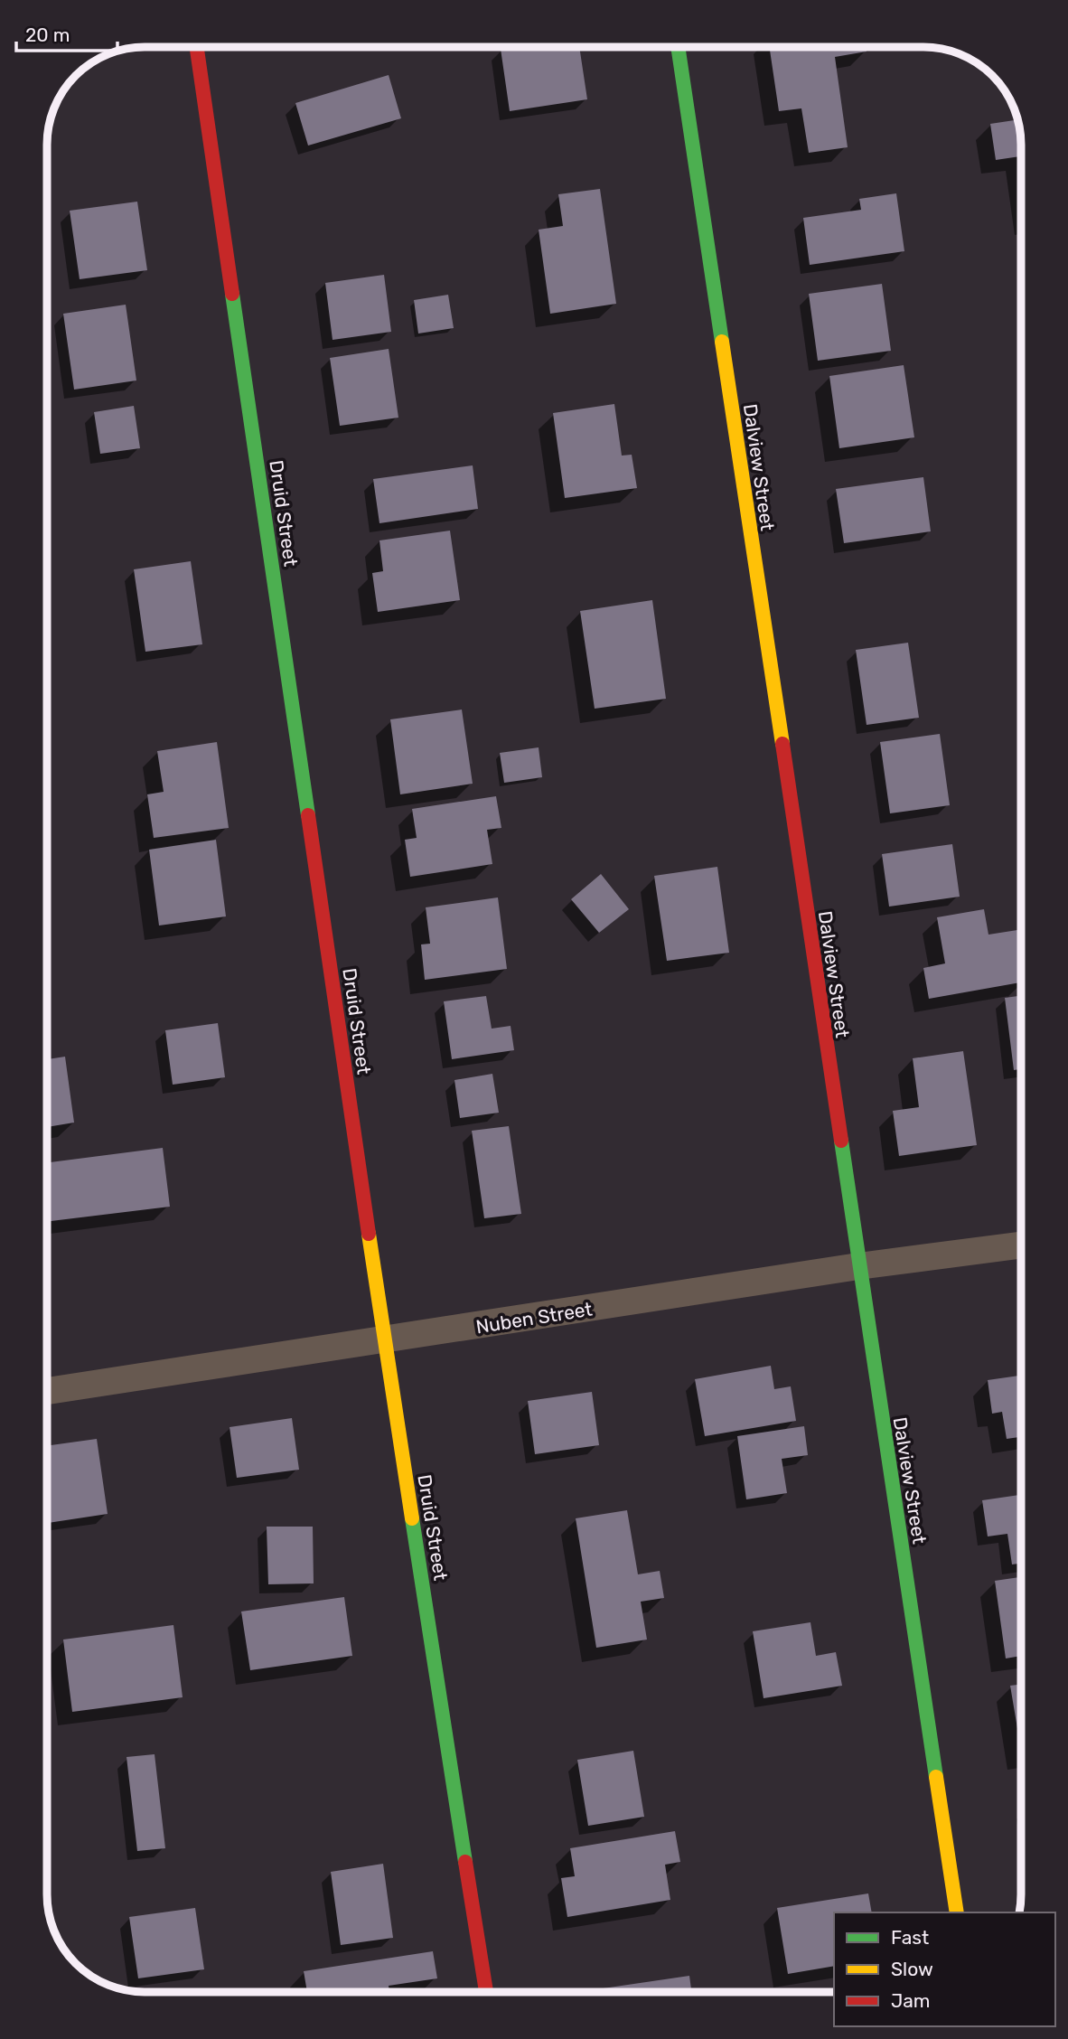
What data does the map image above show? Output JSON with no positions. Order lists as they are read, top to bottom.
{
  "streets": {
    "street": ["Dalview Street", "Druid Street", "Nuben Street"]
  },
  "crossings": [
    ["Dalview Street", "Nuben Street"],
    ["Druid Street", "Nuben Street"]
  ],
  "legend": ["Fast", "Slow", "Jam"],
  "scale_bar": "20 m"
}
